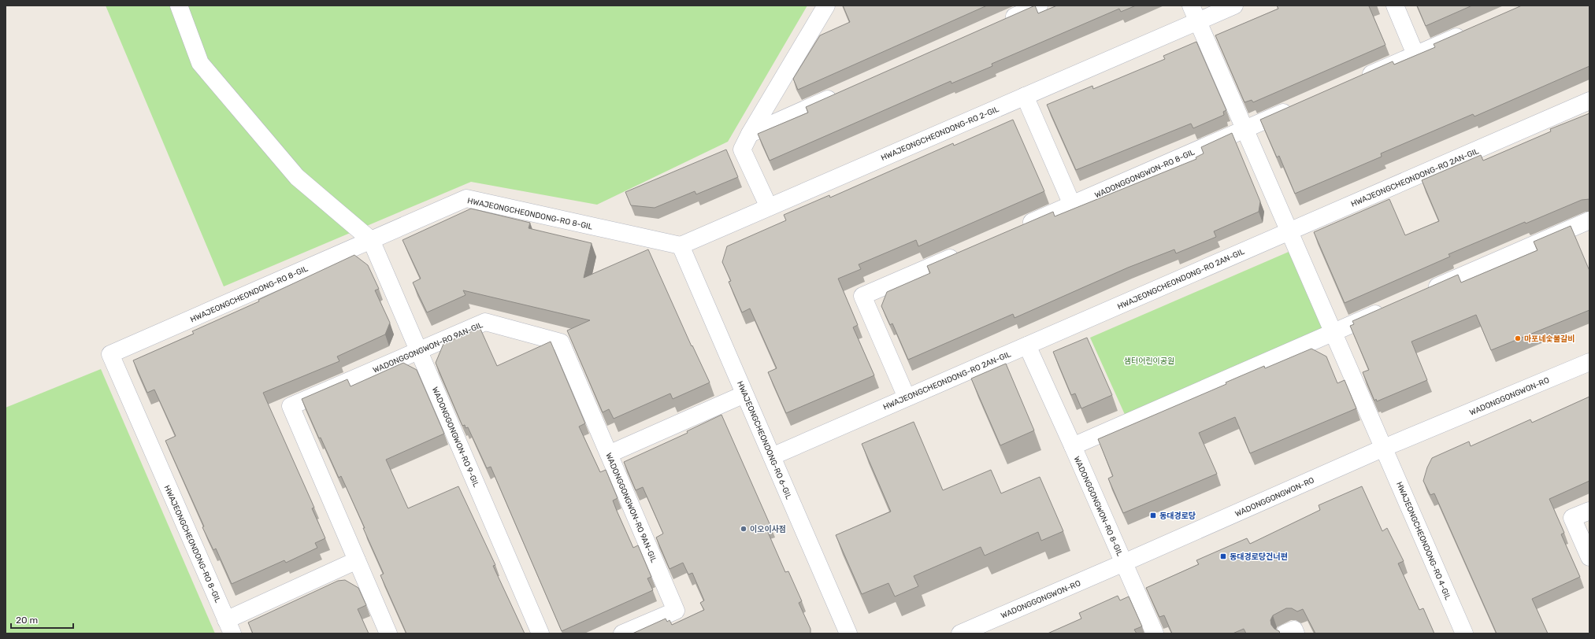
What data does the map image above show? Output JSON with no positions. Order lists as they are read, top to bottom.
{
  "streets": {
    "street": [
      "HWAJEONGCHEONDONG-RO 2-GIL",
      "WADONGGONGWON-RO 8-GIL",
      "HWAJEONGCHEONDONG-RO 2AN-GIL",
      "HWAJEONGCHEONDONG-RO 8-GIL",
      "WADONGGONGWON-RO 9AN-GIL",
      "WADONGGONGWON-RO",
      "WADONGGONGWON-RO 9-GIL",
      "HWAJEONGCHEONDONG-RO 6-GIL",
      "HWAJEONGCHEONDONG-RO 4-GIL"
    ]
  },
  "crossings": [
    ["HWAJEONGCHEONDONG-RO 2-GIL", "HWAJEONGCHEONDONG-RO 8-GIL"],
    ["HWAJEONGCHEONDONG-RO 2-GIL", "HWAJEONGCHEONDONG-RO 6-GIL"],
    ["HWAJEONGCHEONDONG-RO 2-GIL", "HWAJEONGCHEONDONG-RO 4-GIL"],
    ["WADONGGONGWON-RO 8-GIL", "WADONGGONGWON-RO"],
    ["WADONGGONGWON-RO 8-GIL", "HWAJEONGCHEONDONG-RO 4-GIL"],
    ["HWAJEONGCHEONDONG-RO 2AN-GIL", "HWAJEONGCHEONDONG-RO 6-GIL"],
    ["HWAJEONGCHEONDONG-RO 2AN-GIL", "HWAJEONGCHEONDONG-RO 4-GIL"],
    ["HWAJEONGCHEONDONG-RO 8-GIL", "WADONGGONGWON-RO 9-GIL"],
    ["HWAJEONGCHEONDONG-RO 8-GIL", "HWAJEONGCHEONDONG-RO 6-GIL"],
    ["WADONGGONGWON-RO 9AN-GIL", "WADONGGONGWON-RO 9-GIL"],
    ["WADONGGONGWON-RO", "HWAJEONGCHEONDONG-RO 4-GIL"]
  ],
  "parks": ["샘터어린이공원"],
  "places": {
    "other": ["마포네숯불갈비", "이오이사점"],
    "transit": ["동대경로당", "동대경로당건너편"]
  },
  "scale_bar": "20 m"
}
